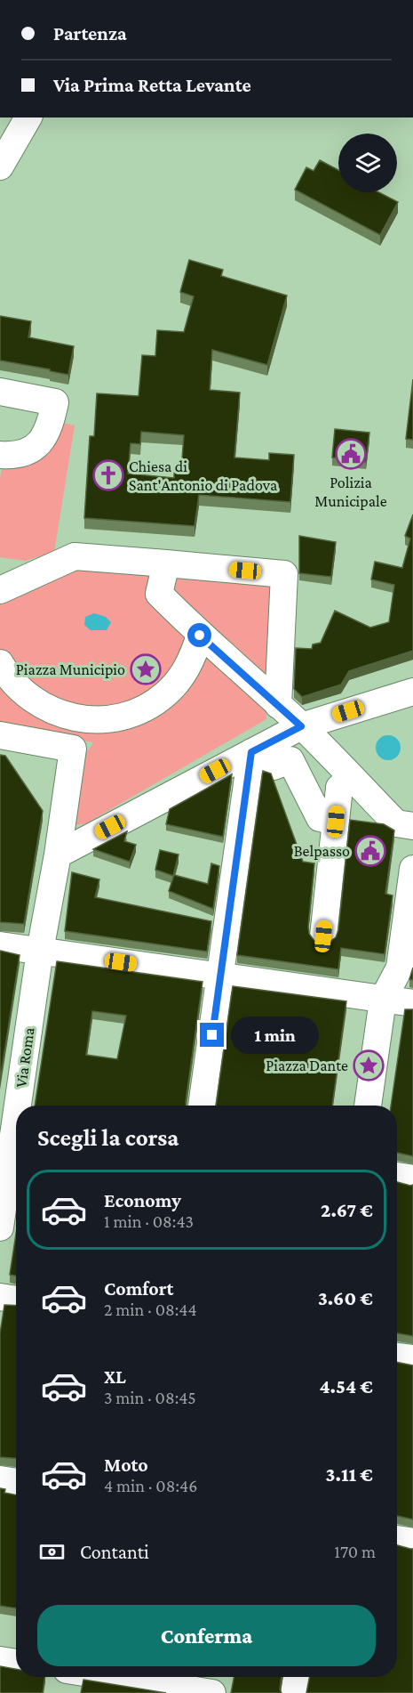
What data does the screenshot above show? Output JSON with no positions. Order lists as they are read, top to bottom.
{
  "streets": {
    "street": ["Via Roma"]
  },
  "places": {
    "public building": ["Polizia Municipale", "Belpasso"],
    "church": ["Chiesa di Sant'Antonio di Padova"],
    "place": ["Piazza Municipio", "Piazza Dante"]
  },
  "page": {
    "banner": ["Partenza", "Via Prima Retta Levante"],
    "bubble": "1 min",
    "heading": "Scegli la corsa",
    "list": [
      {
        "name": "Economy",
        "note": "1 min · 08:43",
        "value": "2.67 €"
      },
      {
        "name": "Comfort",
        "note": "2 min · 08:44",
        "value": "3.60 €"
      },
      {
        "name": "XL",
        "note": "3 min · 08:45",
        "value": "4.54 €"
      },
      {
        "name": "Moto",
        "note": "4 min · 08:46",
        "value": "3.11 €"
      }
    ],
    "pay": ["Contanti", "170 m"],
    "buttons": "Conferma"
  }
}
